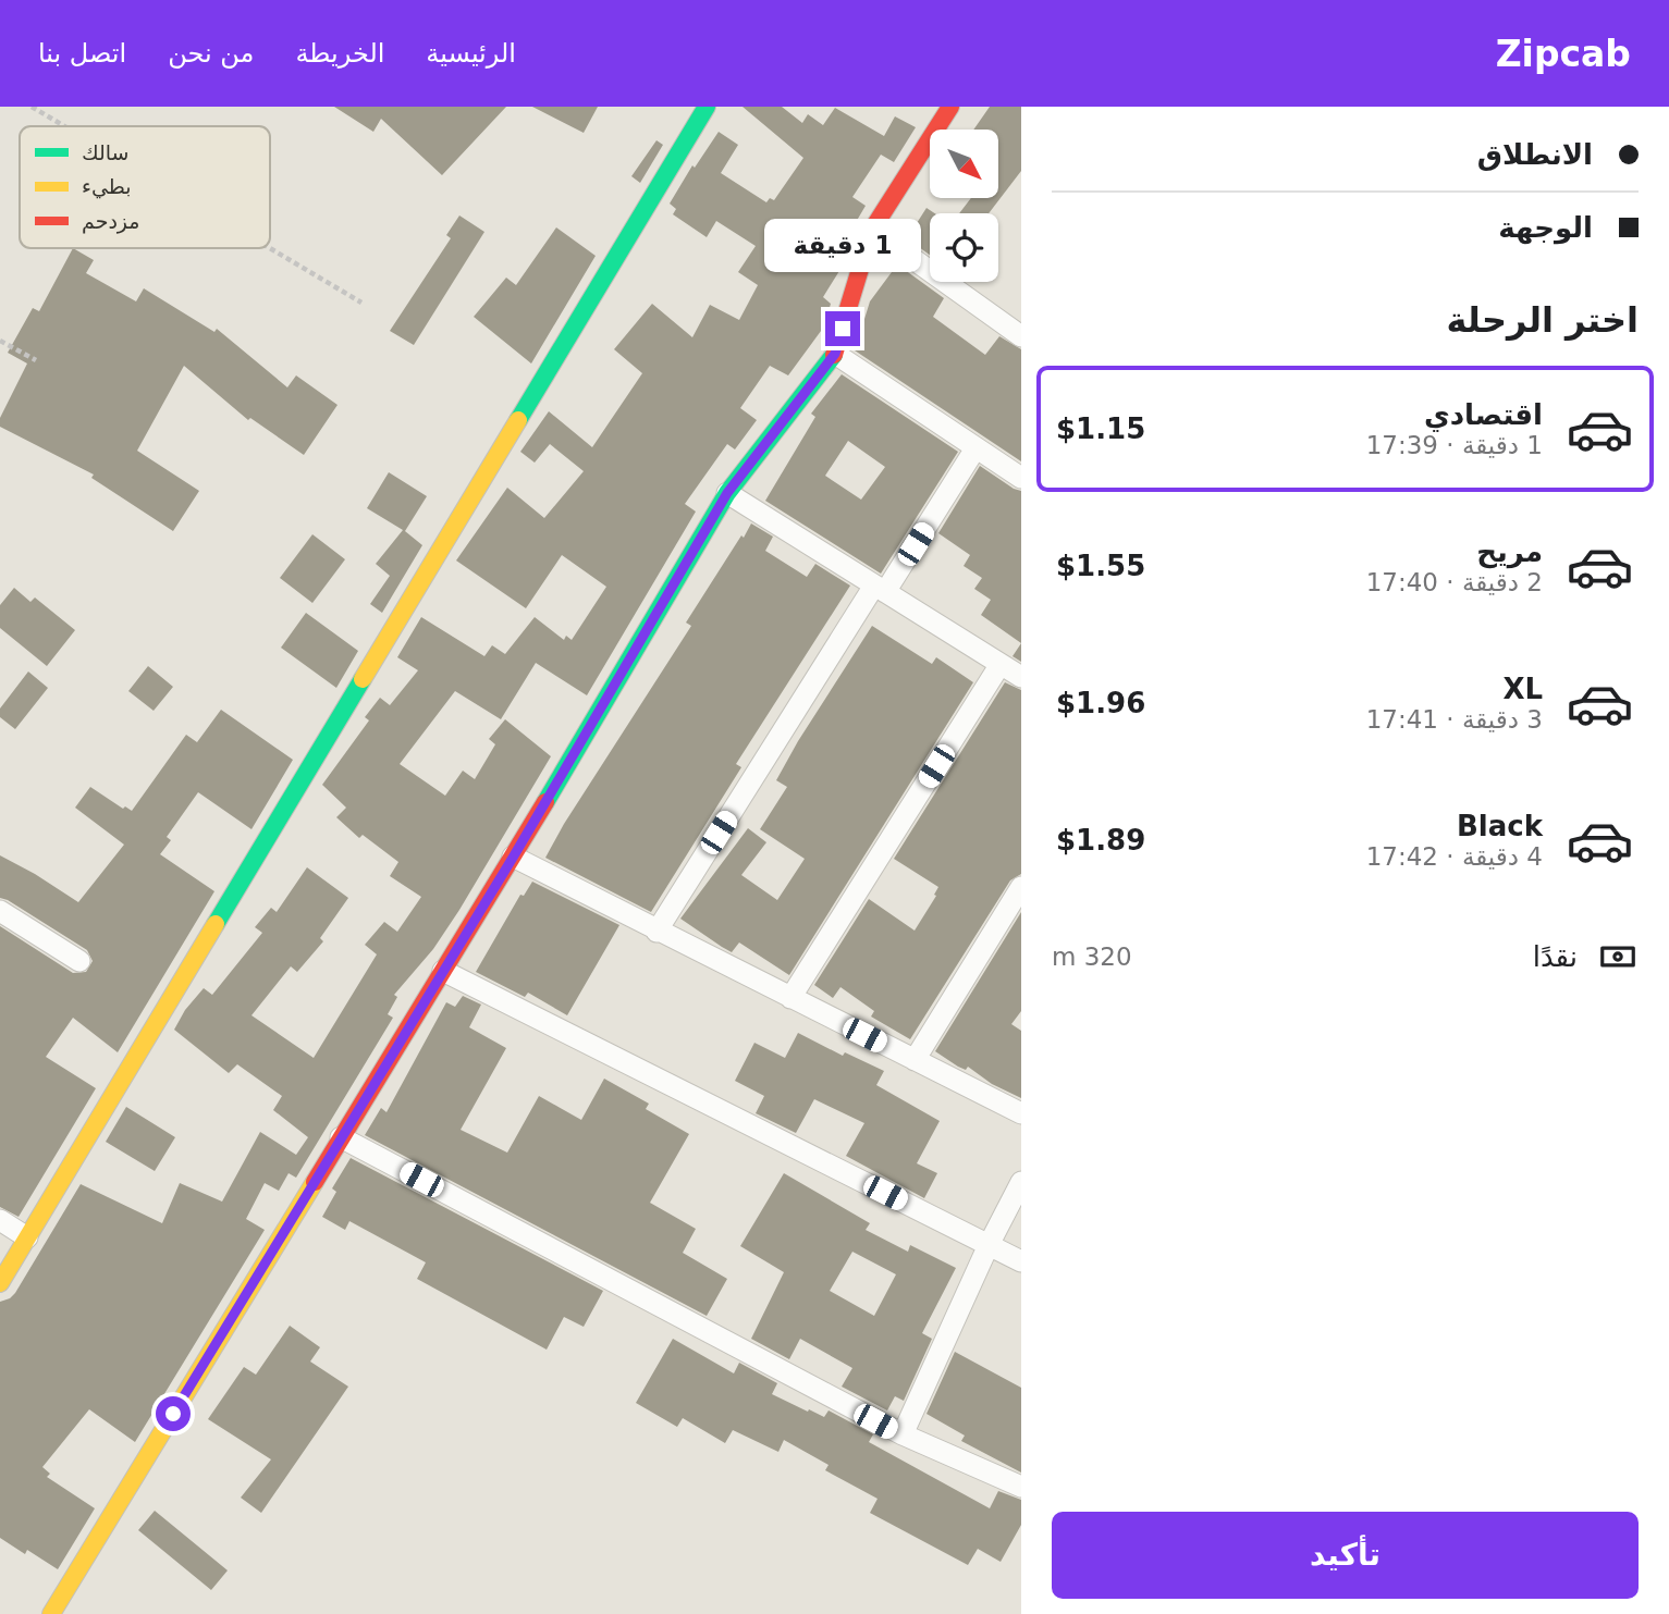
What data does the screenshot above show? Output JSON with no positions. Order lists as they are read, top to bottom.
{
  "legend": ["سالك", "بطيء", "مزدحم"],
  "north": "bottom right",
  "page": {
    "header": "Zipcab",
    "nav": [
      "الرئيسية",
      "الخريطة",
      "من نحن",
      "اتصل بنا"
    ],
    "banner": ["الانطلاق", "الوجهة"],
    "bubble": "1 دقيقة",
    "heading": "اختر الرحلة",
    "list": [
      {
        "name": "اقتصادي",
        "note": "1 دقيقة · 17:39",
        "value": "$1.15"
      },
      {
        "name": "مريح",
        "note": "2 دقيقة · 17:40",
        "value": "$1.55"
      },
      {
        "name": "XL",
        "note": "3 دقيقة · 17:41",
        "value": "$1.96"
      },
      {
        "name": "Black",
        "note": "4 دقيقة · 17:42",
        "value": "$1.89"
      }
    ],
    "pay": ["نقدًا", "320 m"],
    "buttons": "تأكيد"
  }
}
